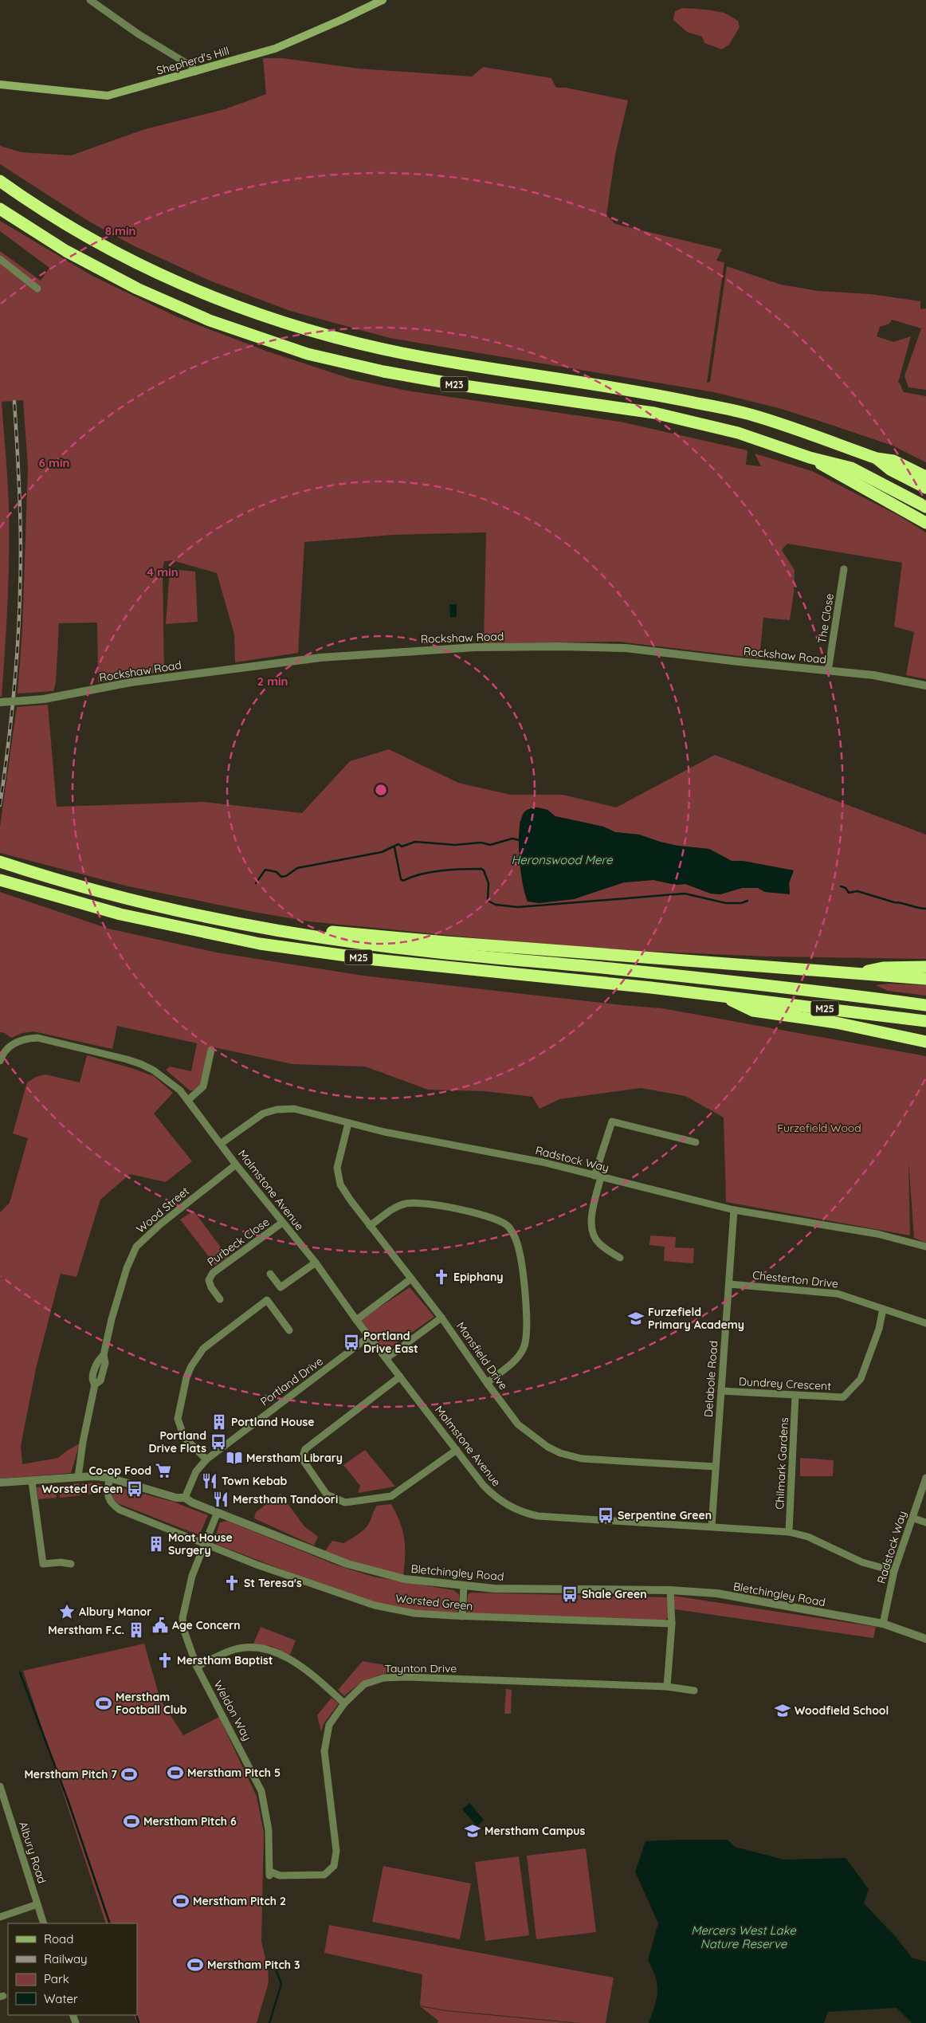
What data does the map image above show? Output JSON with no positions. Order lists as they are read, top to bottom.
{
  "streets": {
    "highway": ["M23", "M25"],
    "main road": ["Shepherd's Hill"],
    "street": [
      "The Close",
      "Rockshaw Road",
      "Radstock Way",
      "Malmstone Avenue",
      "Wood Street",
      "Purbeck Close",
      "Chesterton Drive",
      "Mansfield Drive",
      "Delabole Road",
      "Portland Drive",
      "Dundrey Crescent",
      "Chilmark Gardens",
      "Bletchingley Road",
      "Worsted Green",
      "Taynton Drive",
      "Weldon Way",
      "Albury Road"
    ]
  },
  "crossings": [
    ["The Close", "Rockshaw Road"],
    ["Radstock Way", "Malmstone Avenue"],
    ["Radstock Way", "Mansfield Drive"],
    ["Radstock Way", "Delabole Road"],
    ["Radstock Way", "Bletchingley Road"],
    ["Malmstone Avenue", "Wood Street"],
    ["Malmstone Avenue", "Purbeck Close"],
    ["Malmstone Avenue", "Delabole Road"],
    ["Malmstone Avenue", "Portland Drive"],
    ["Malmstone Avenue", "Chilmark Gardens"],
    ["Wood Street", "Bletchingley Road"],
    ["Chesterton Drive", "Delabole Road"],
    ["Chesterton Drive", "Dundrey Crescent"],
    ["Mansfield Drive", "Delabole Road"],
    ["Delabole Road", "Dundrey Crescent"],
    ["Portland Drive", "Bletchingley Road"],
    ["Dundrey Crescent", "Chilmark Gardens"],
    ["Bletchingley Road", "Worsted Green"],
    ["Bletchingley Road", "Weldon Way"],
    ["Worsted Green", "Weldon Way"],
    ["Taynton Drive", "Weldon Way"]
  ],
  "water": ["Heronswood Mere", "Mercers West Lake Nature Reserve"],
  "parks": ["Furzefield Wood"],
  "places": {
    "church": ["Epiphany", "St Teresa's", "Merstham Baptist"],
    "school or university": ["Furzefield Primary Academy", "Woodfield School", "Merstham Campus"],
    "bus stop": [
      "Portland Drive East",
      "Portland Drive Flats",
      "Worsted Green",
      "Serpentine Green",
      "Shale Green"
    ],
    "building": ["Portland House", "Moat House Surgery", "Merstham F.C."],
    "library": ["Merstham Library"],
    "supermarket": ["Co-op Food"],
    "restaurant": ["Town Kebab", "Merstham Tandoori"],
    "place": ["Albury Manor"],
    "public building": ["Age Concern"],
    "sports": [
      "Merstham Football Club",
      "Merstham Pitch 5",
      "Merstham Pitch 7",
      "Merstham Pitch 6",
      "Merstham Pitch 2",
      "Merstham Pitch 3"
    ]
  },
  "legend": [
    "Road",
    "Railway",
    "Park",
    "Water"
  ],
  "rings": [
    "8 min",
    "6 min",
    "4 min",
    "2 min"
  ]
}
